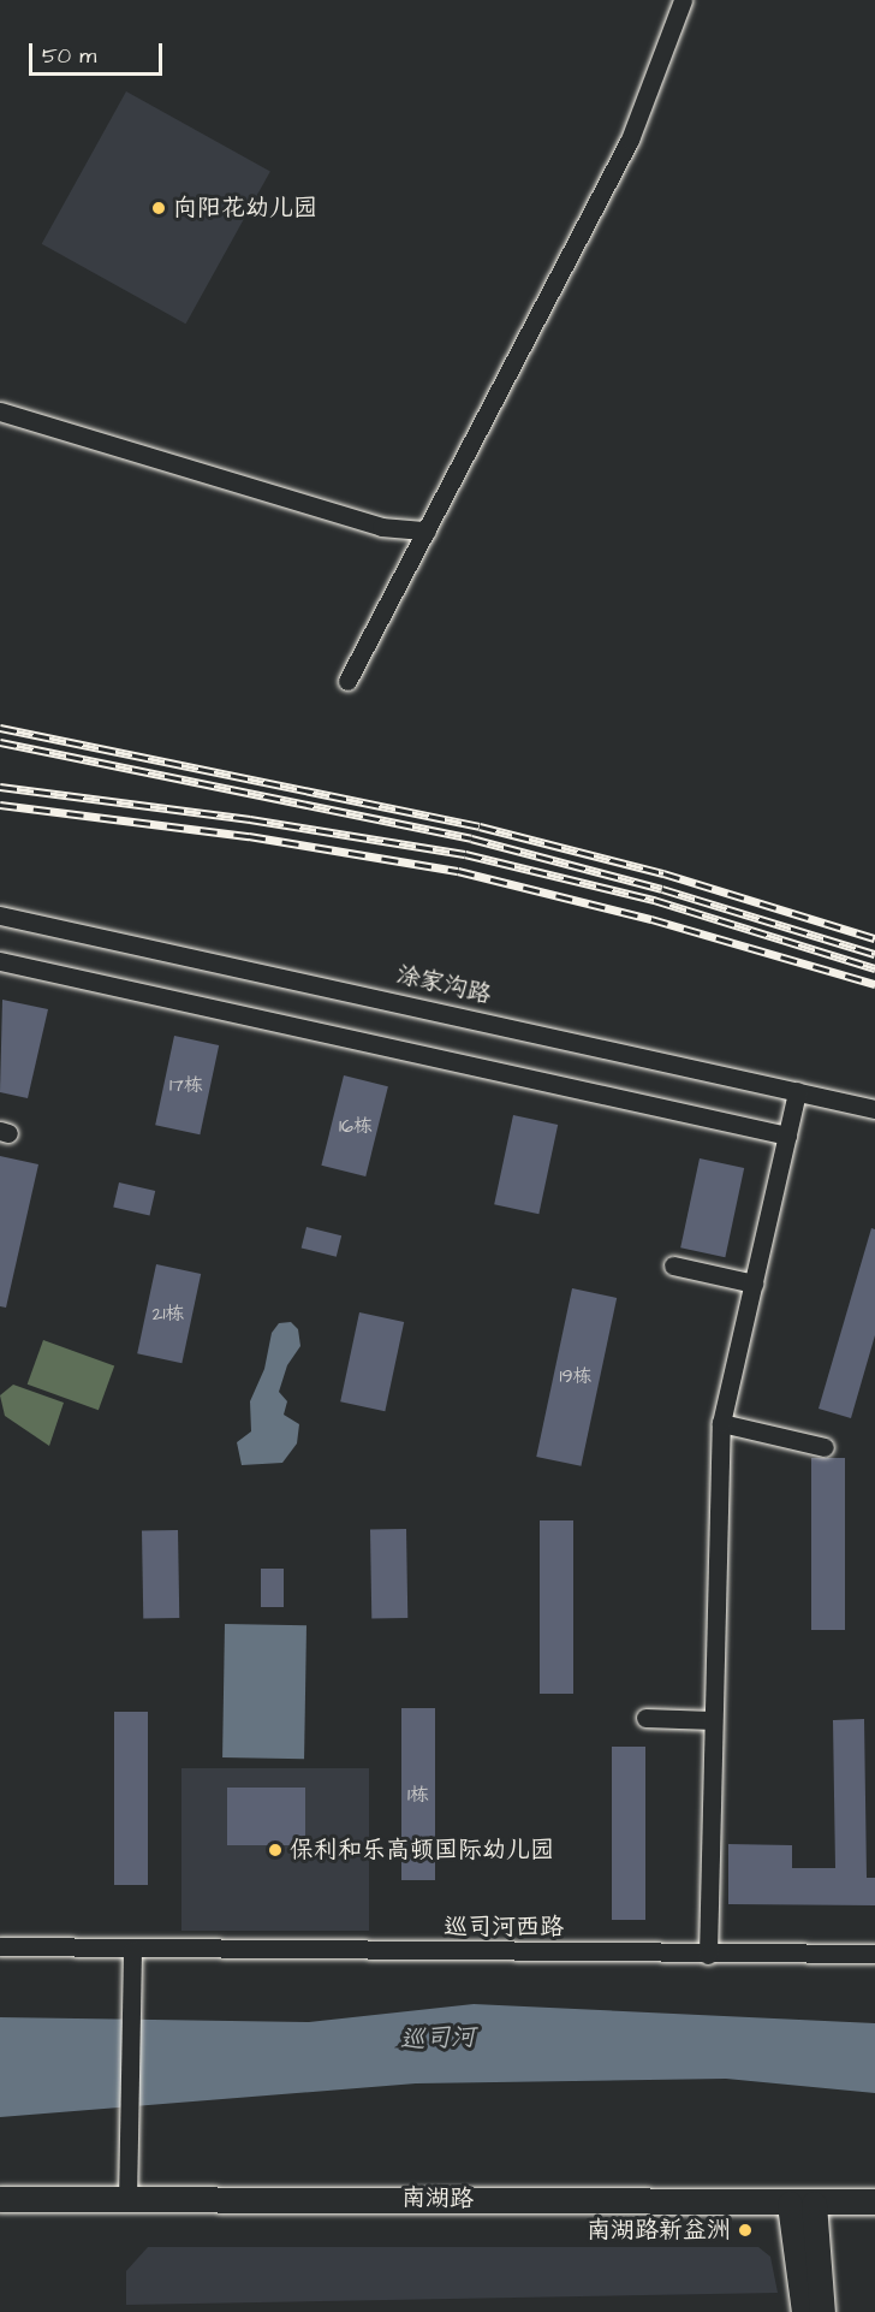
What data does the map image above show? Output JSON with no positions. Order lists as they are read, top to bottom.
{
  "streets": {
    "main road": ["南湖路"],
    "street": ["涂家沟路", "巡司河西路"]
  },
  "water": ["巡司河"],
  "places": ["向阳花幼儿园", "保利和乐高顿国际幼儿园", "南湖路新益洲"],
  "house_numbers": [
    "17栋",
    "16栋",
    "21栋",
    "19栋",
    "1栋"
  ],
  "scale_bar": "50 m"
}
